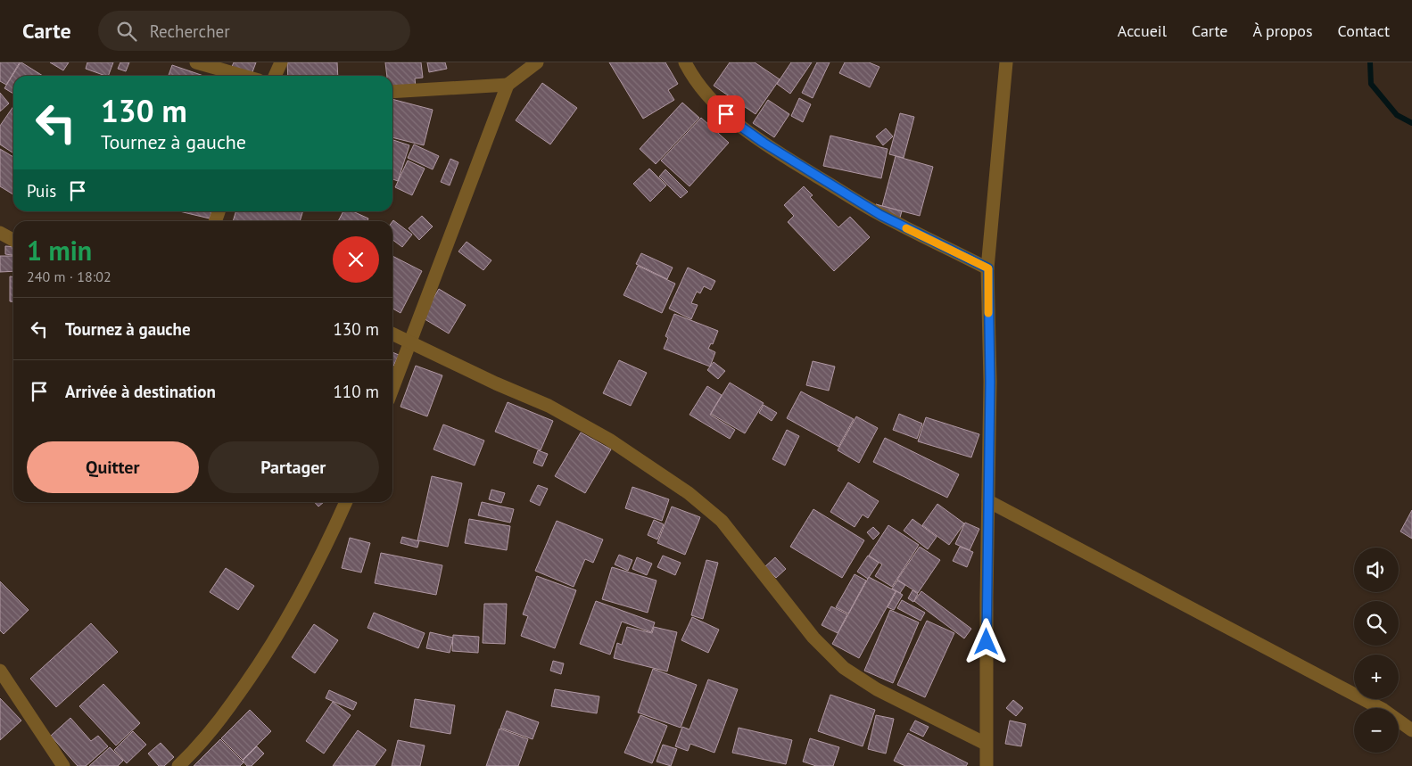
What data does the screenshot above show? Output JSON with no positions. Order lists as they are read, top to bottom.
{
  "page": {
    "header": "Carte",
    "search": "Rechercher",
    "nav": [
      "Accueil",
      "Carte",
      "À propos",
      "Contact"
    ],
    "turn": ["130 m", "Tournez à gauche"],
    "then": "Puis",
    "heading": ["1 min", "240 m · 18:02"],
    "list": [
      {
        "name": "Tournez à gauche",
        "value": "130 m"
      },
      {
        "name": "Arrivée à destination",
        "value": "110 m"
      }
    ],
    "buttons": ["Quitter", "Partager"],
    "map_buttons": ["+", "−"]
  }
}
